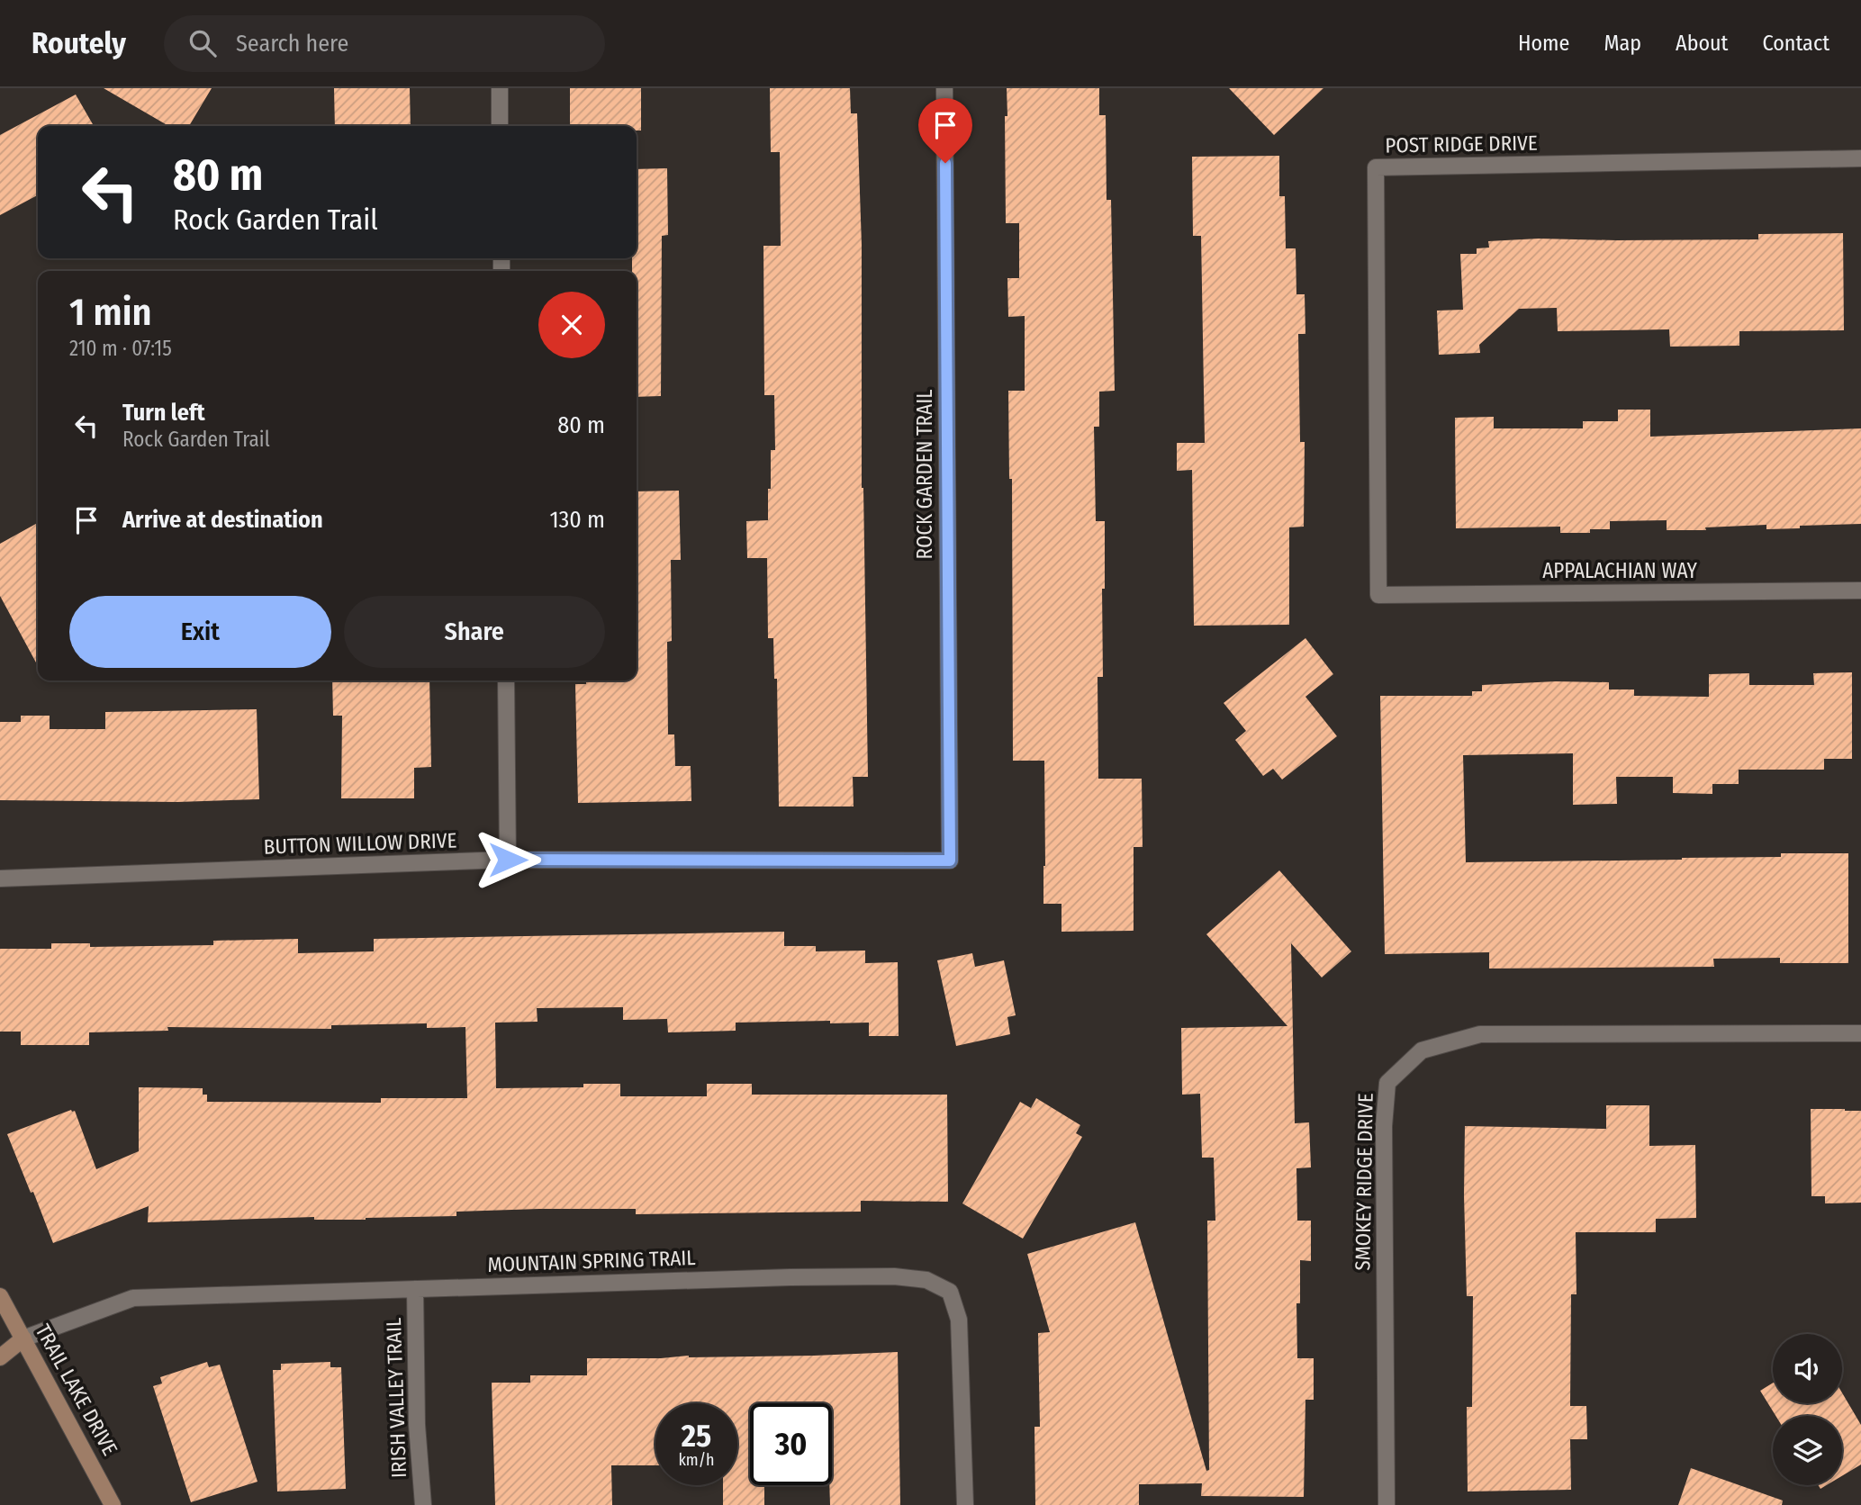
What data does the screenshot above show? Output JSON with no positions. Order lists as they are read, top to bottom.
{
  "streets": {
    "street": [
      "POST RIDGE DRIVE",
      "ROCK GARDEN TRAIL",
      "APPALACHIAN WAY",
      "BUTTON WILLOW DRIVE",
      "SMOKEY RIDGE DRIVE",
      "MOUNTAIN SPRING TRAIL",
      "TRAIL LAKE DRIVE",
      "IRISH VALLEY TRAIL"
    ]
  },
  "crossings": [
    ["POST RIDGE DRIVE", "APPALACHIAN WAY"],
    ["ROCK GARDEN TRAIL", "BUTTON WILLOW DRIVE"],
    ["MOUNTAIN SPRING TRAIL", "TRAIL LAKE DRIVE"],
    ["MOUNTAIN SPRING TRAIL", "IRISH VALLEY TRAIL"]
  ],
  "page": {
    "header": "Routely",
    "search": "Search here",
    "nav": [
      "Home",
      "Map",
      "About",
      "Contact"
    ],
    "turn": ["80 m", "Rock Garden Trail"],
    "heading": ["1 min", "210 m · 07:15"],
    "list": [
      {
        "name": "Turn left",
        "note": "Rock Garden Trail",
        "value": "80 m"
      },
      {
        "name": "Arrive at destination",
        "value": "130 m"
      }
    ],
    "buttons": ["Exit", "Share"],
    "speed": "25 km/h",
    "limit": "30"
  }
}
